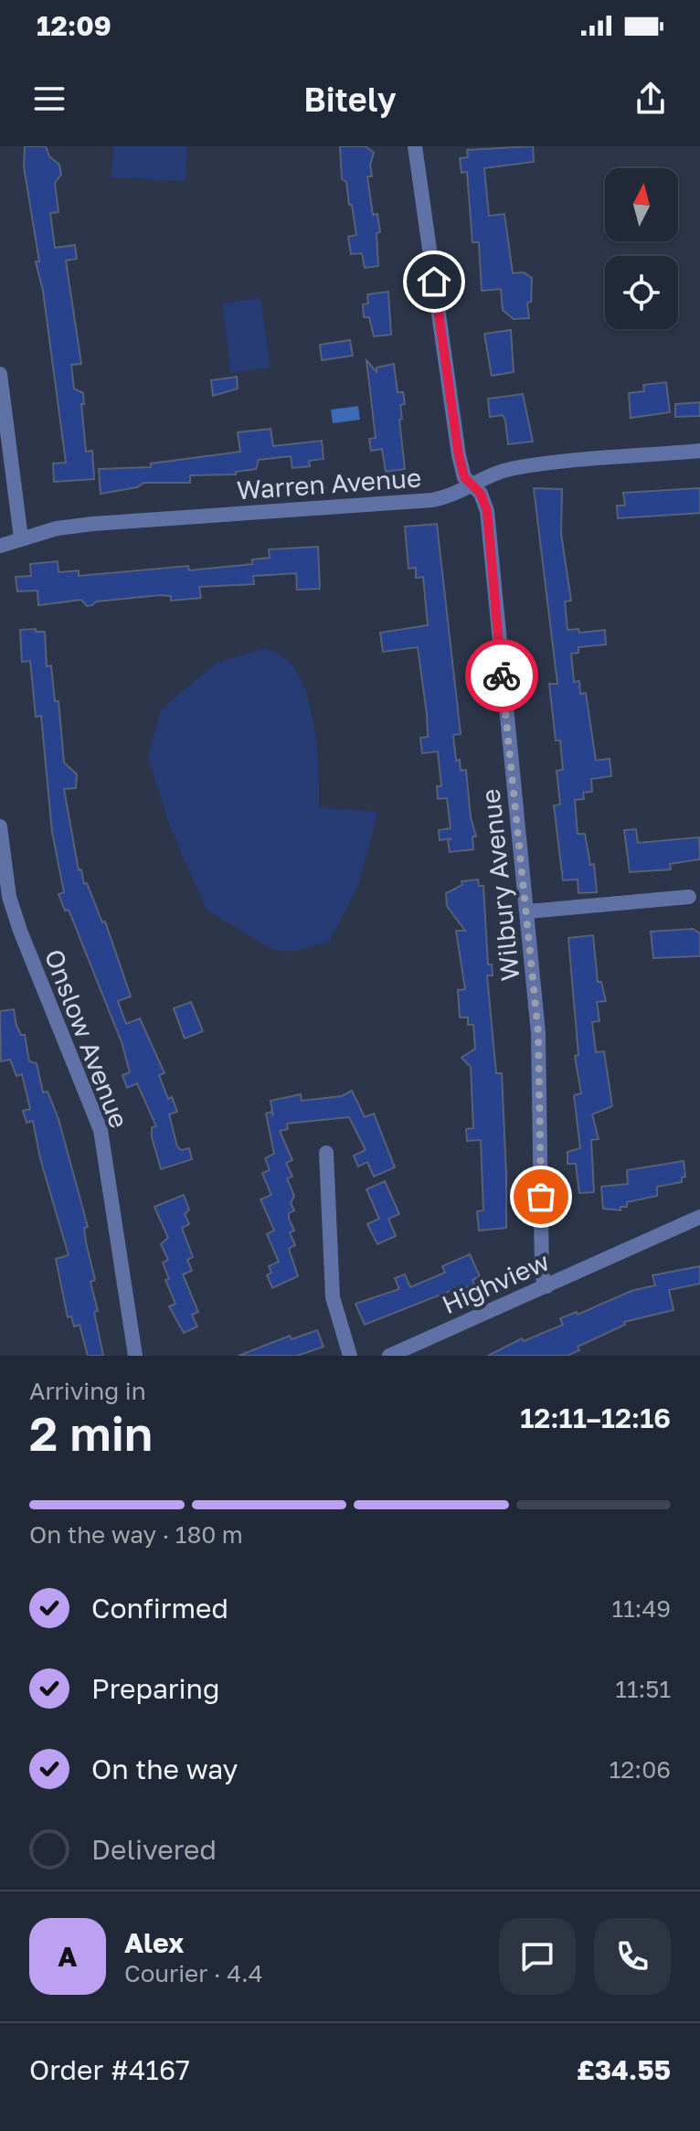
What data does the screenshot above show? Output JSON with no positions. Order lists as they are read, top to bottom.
{
  "streets": {
    "street": [
      "Warren Avenue",
      "Wilbury Avenue",
      "Onslow Avenue",
      "Highview"
    ]
  },
  "crossings": [
    ["Warren Avenue", "Wilbury Avenue"],
    ["Wilbury Avenue", "Highview"]
  ],
  "north": "top",
  "page": {
    "status": "12:09",
    "header": "Bitely",
    "heading": ["2 min", "Arriving in", "12:11–12:16"],
    "panel": [
      "Alex",
      "Courier · 4.4",
      "Order #4167",
      "£34.55"
    ],
    "bar": "On the way · 180 m",
    "list": [
      ["Confirmed", "11:49"],
      ["Preparing", "11:51"],
      ["On the way", "12:06"],
      "Delivered"
    ],
    "round": "A"
  }
}
